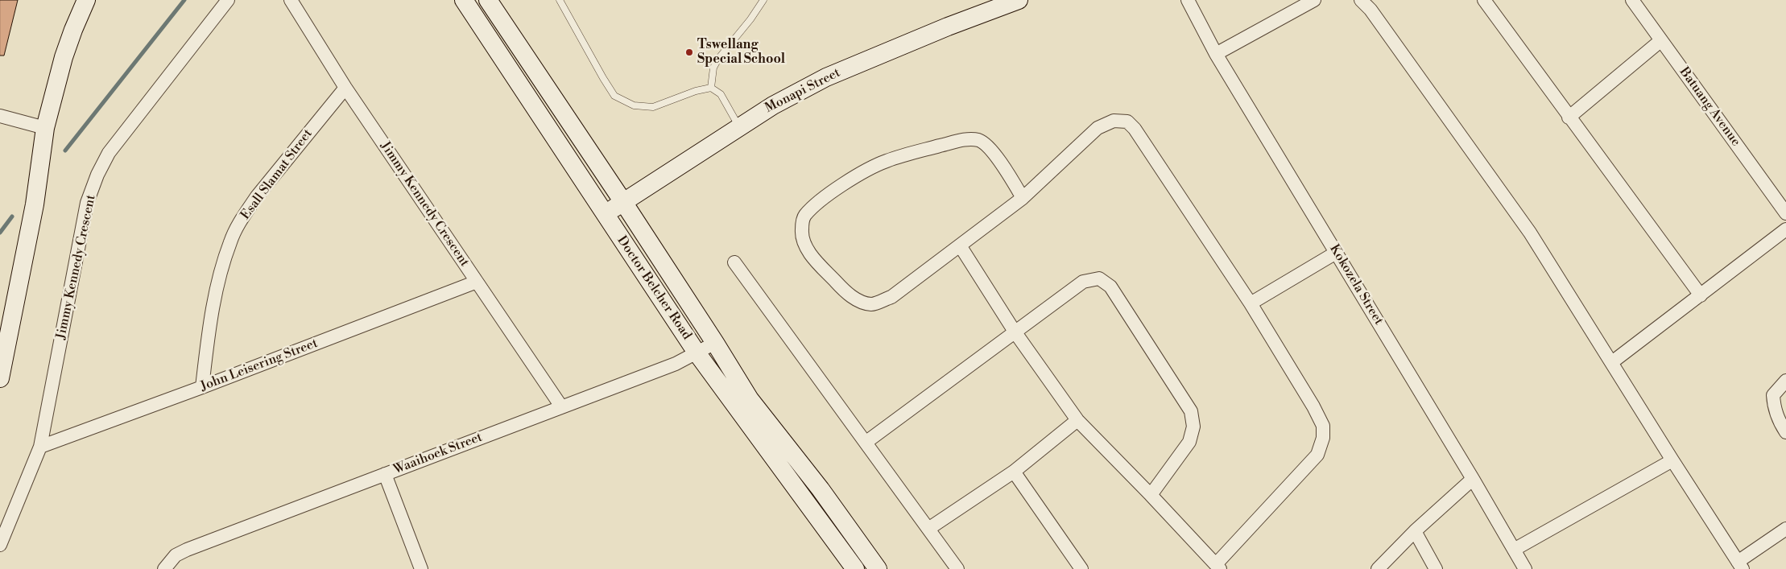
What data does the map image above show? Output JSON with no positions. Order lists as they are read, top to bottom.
{
  "streets": {
    "main road": ["Monapi Street", "Doctor Belcher Road"],
    "street": [
      "Batuang Avenue",
      "Esall Slamat Street",
      "Jimmy Kennedy Crescent",
      "Kokozela Street",
      "John Leisering Street",
      "Waaihoek Street"
    ]
  },
  "crossings": [
    ["Monapi Street", "Doctor Belcher Road"],
    ["Esall Slamat Street", "Jimmy Kennedy Crescent"],
    ["Esall Slamat Street", "John Leisering Street"],
    ["Jimmy Kennedy Crescent", "John Leisering Street"],
    ["Jimmy Kennedy Crescent", "Waaihoek Street"],
    ["Doctor Belcher Road", "Waaihoek Street"]
  ],
  "places": ["Tswellang Special School"]
}
